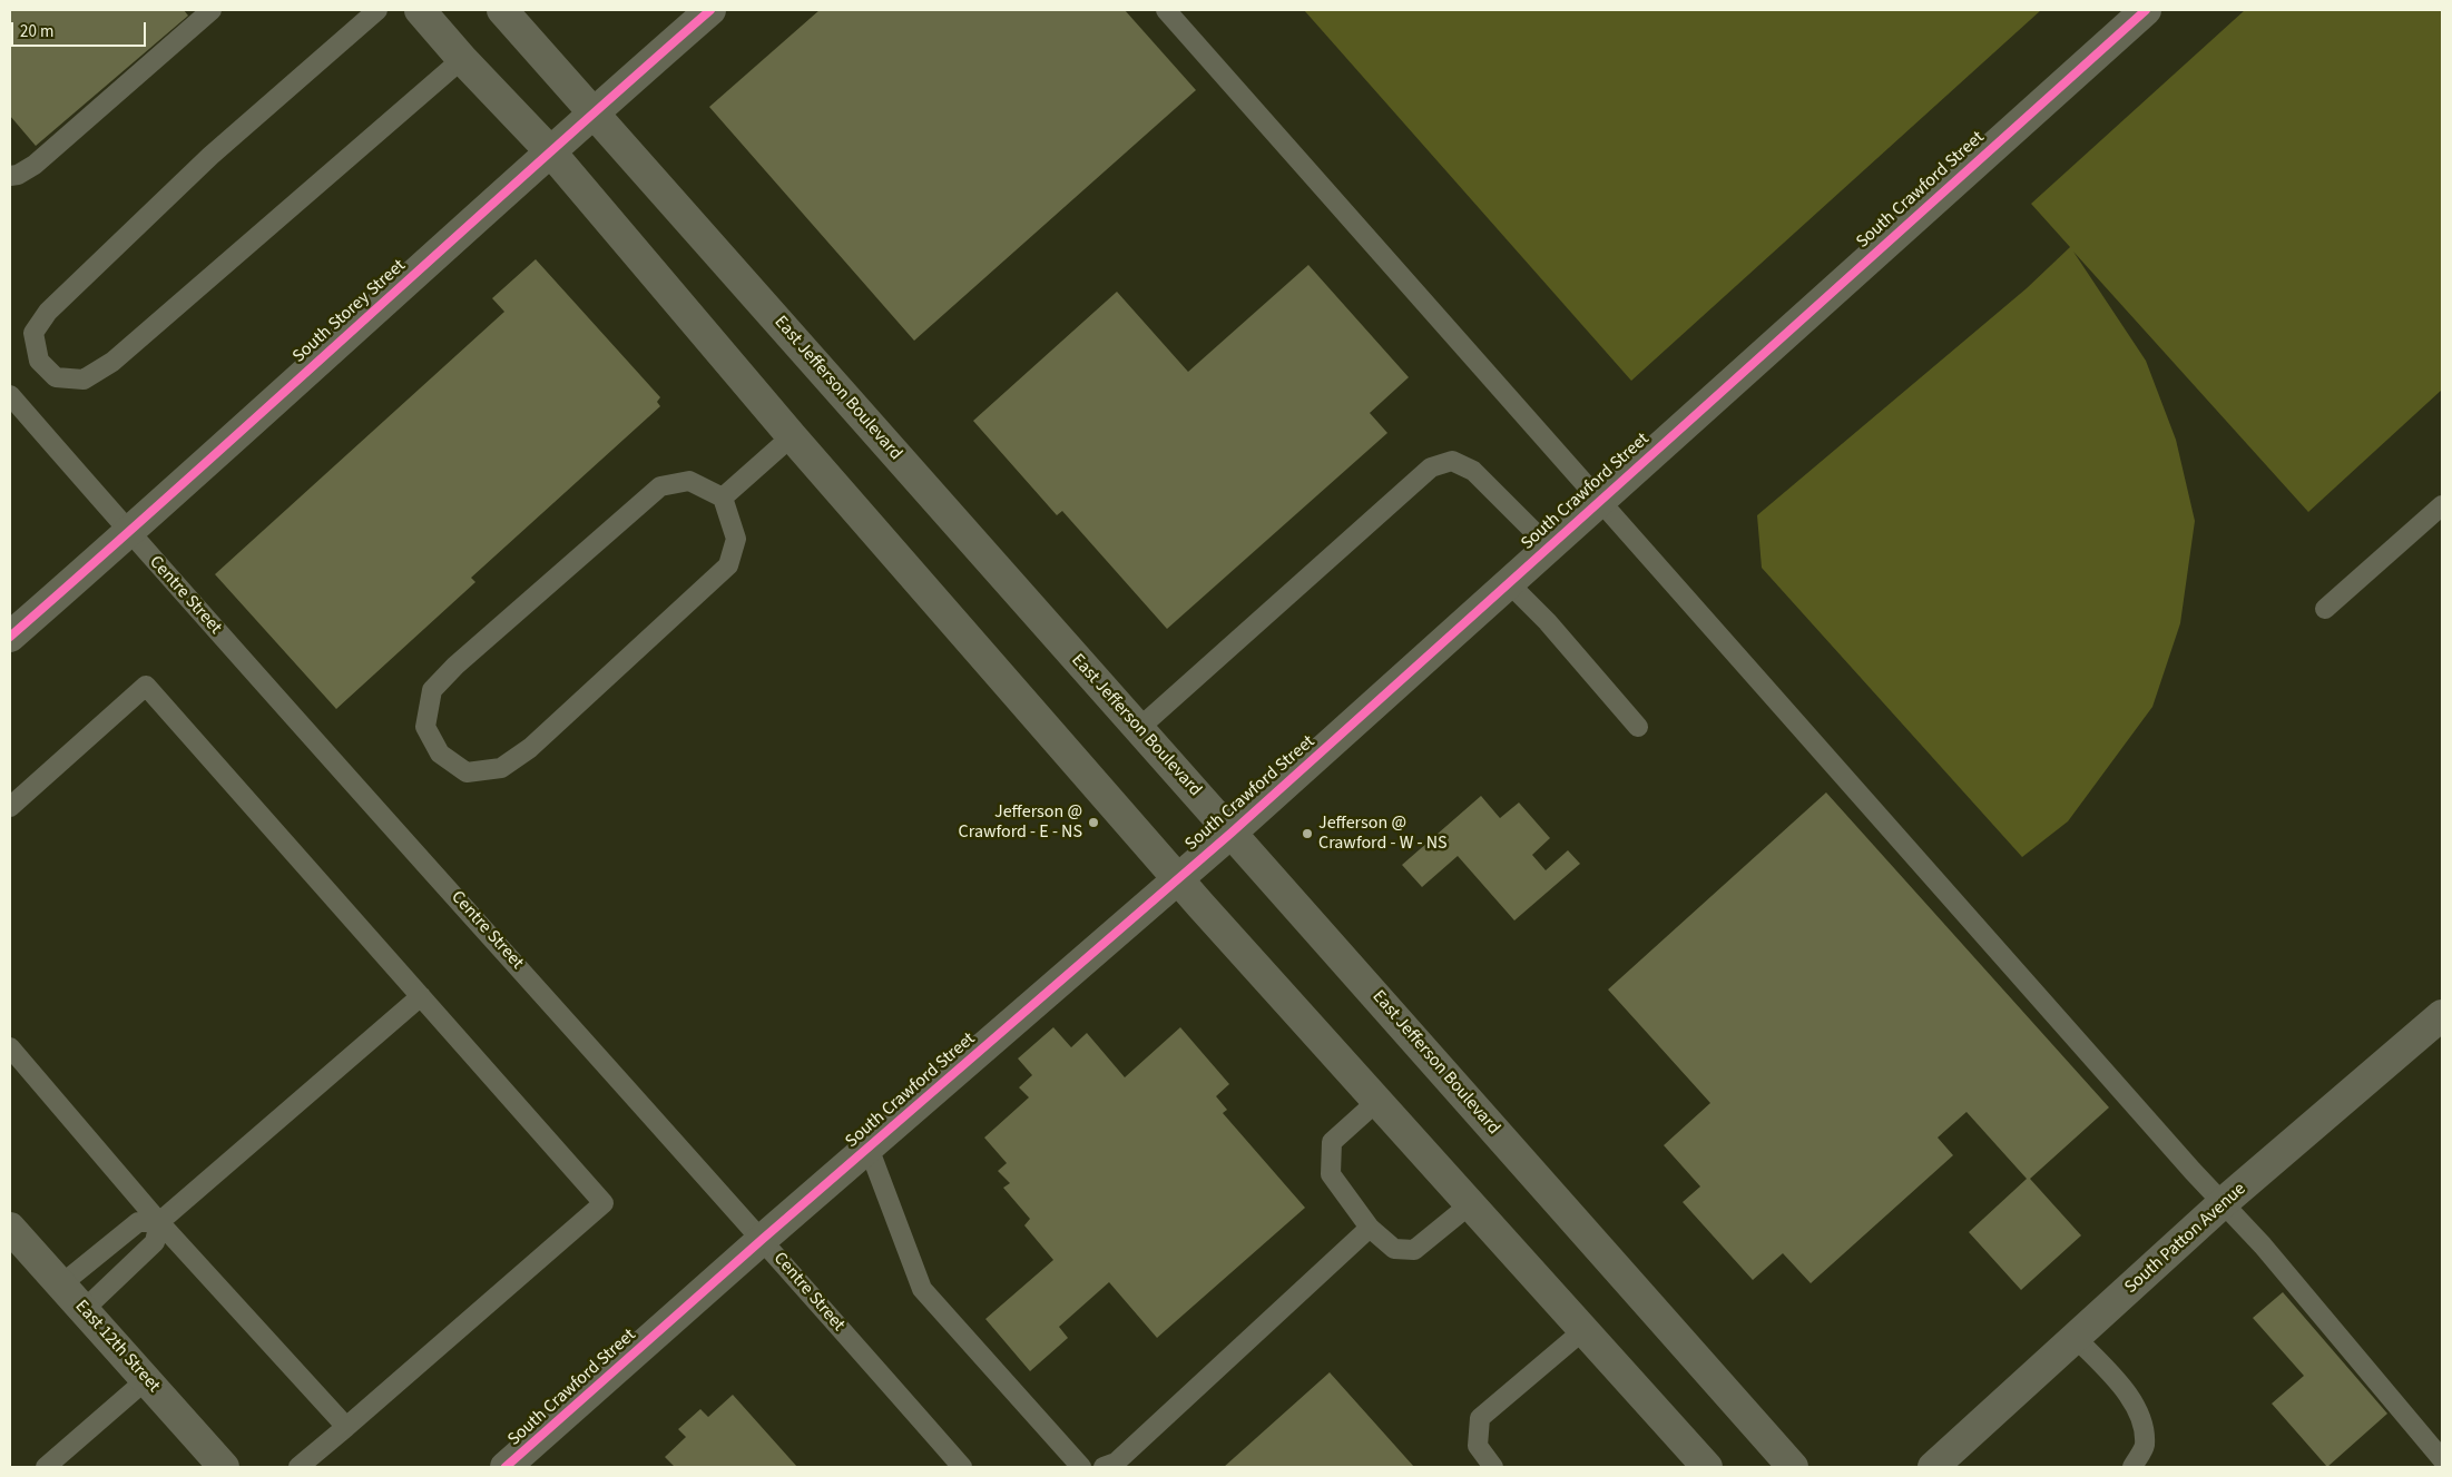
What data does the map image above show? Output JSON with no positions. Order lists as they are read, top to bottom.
{
  "streets": {
    "street": [
      "South Crawford Street",
      "South Storey Street",
      "East Jefferson Boulevard",
      "South Patton Avenue",
      "East 12th Street"
    ],
    "lane": ["Centre Street"]
  },
  "crossings": [
    ["South Crawford Street", "East Jefferson Boulevard"],
    ["South Crawford Street", "Centre Street"],
    ["South Storey Street", "East Jefferson Boulevard"],
    ["South Storey Street", "Centre Street"]
  ],
  "places": ["Jefferson @ Crawford - E - NS", "Jefferson @ Crawford - W - NS"],
  "scale_bar": "20 m"
}
